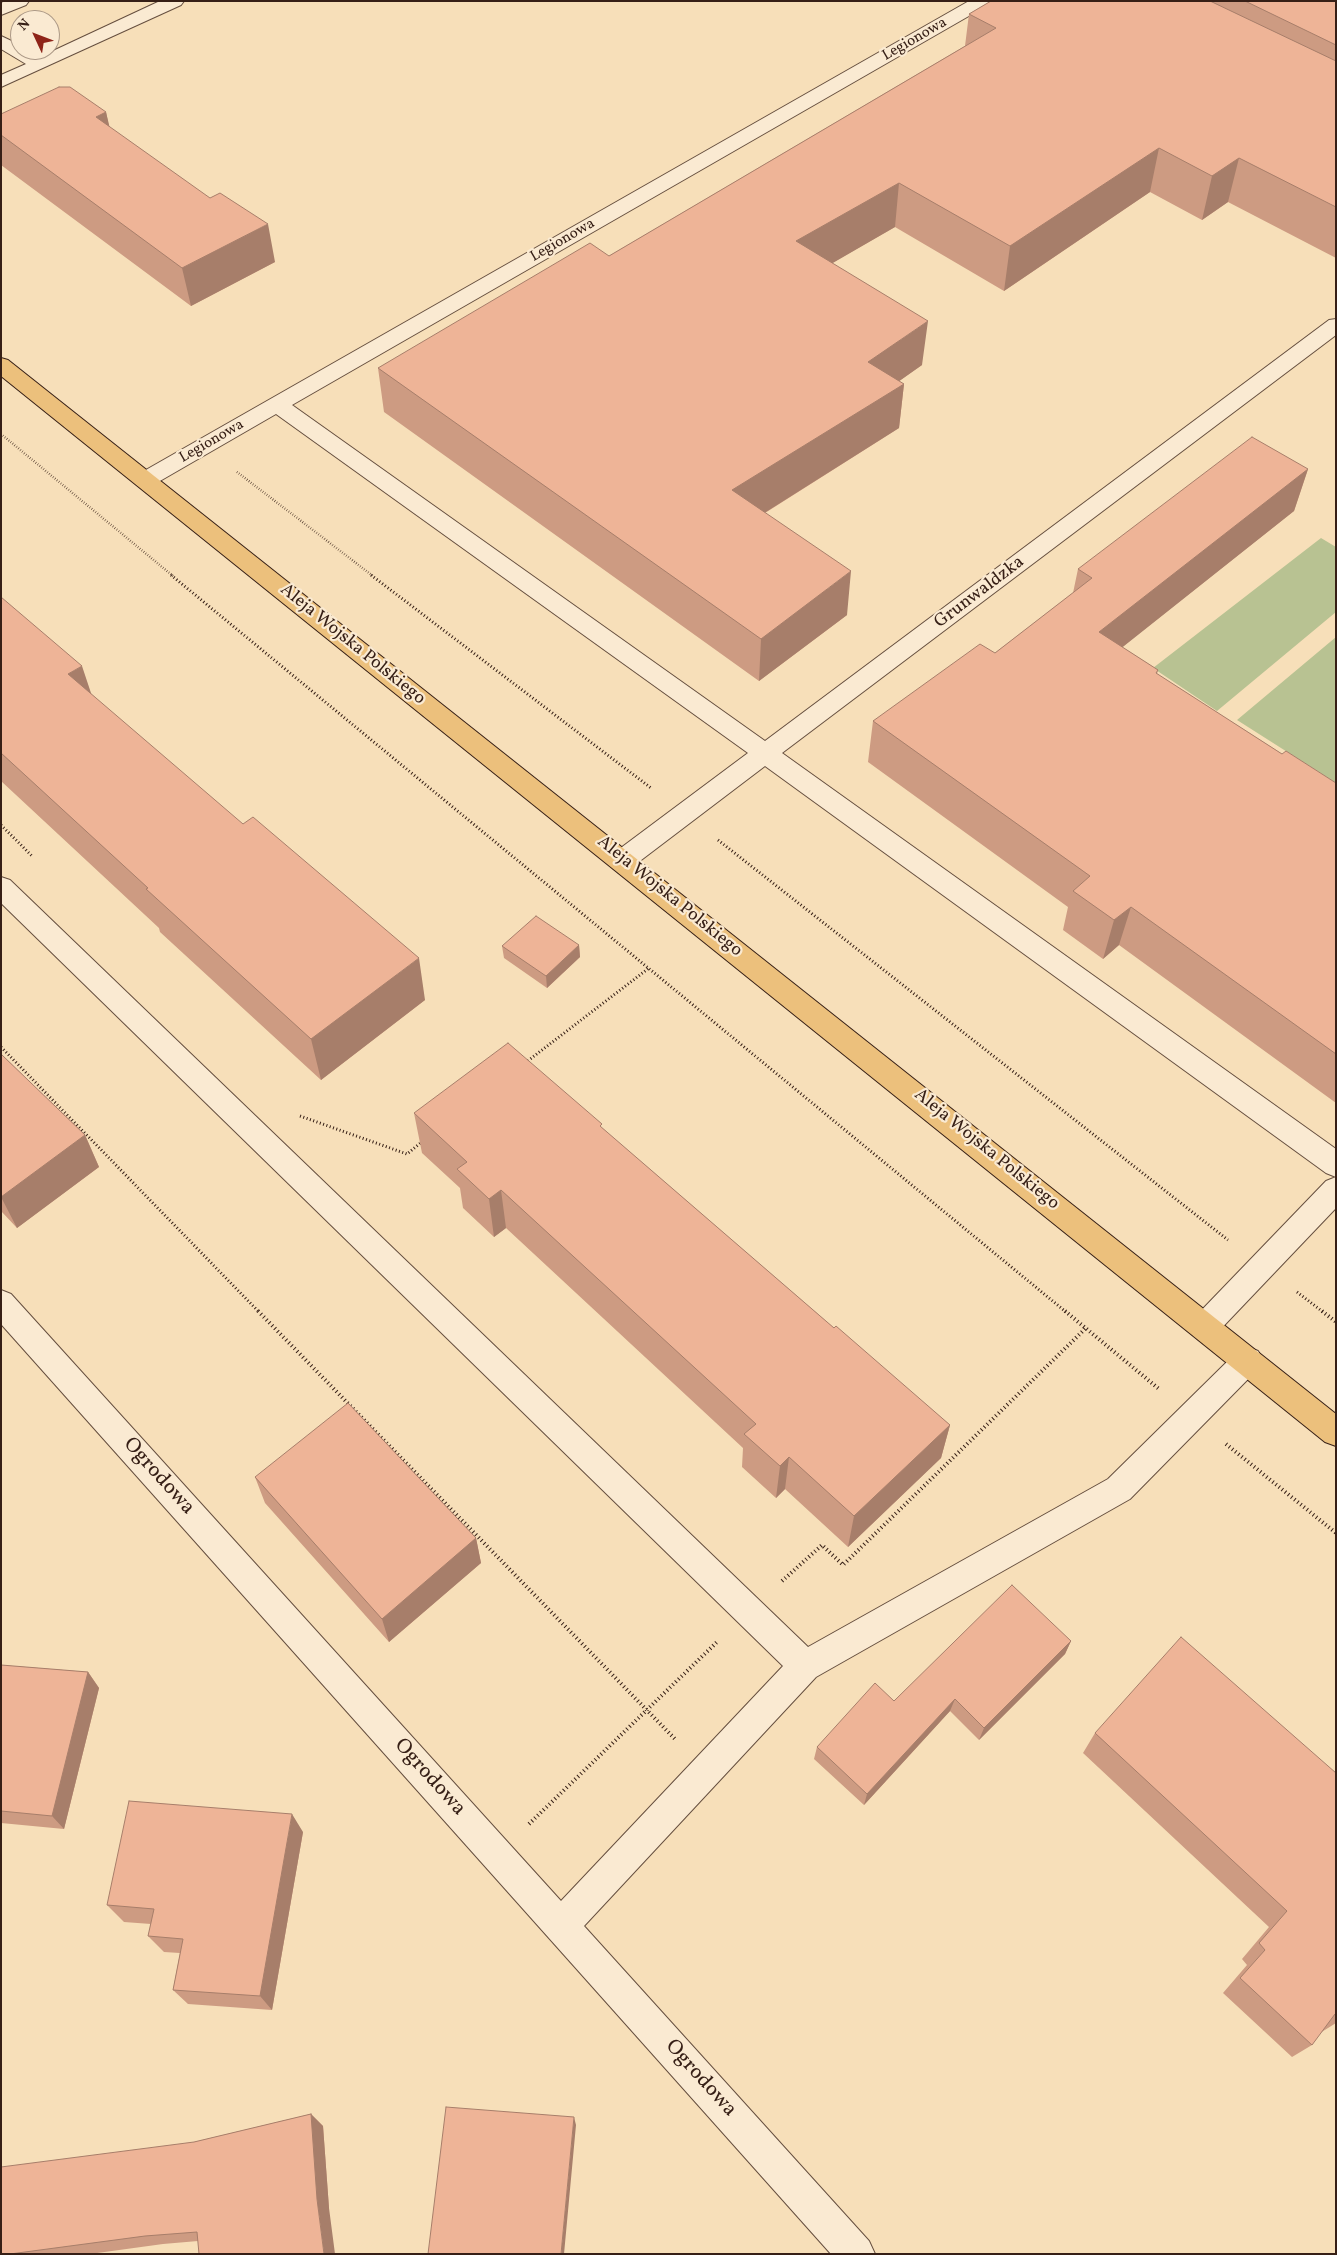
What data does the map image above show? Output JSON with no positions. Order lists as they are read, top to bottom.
{
  "streets": {
    "main road": ["Aleja Wojska Polskiego"],
    "street": ["Legionowa", "Grunwaldzka", "Ogrodowa"]
  },
  "crossings": [
    ["Legionowa", "Aleja Wojska Polskiego"],
    ["Grunwaldzka", "Aleja Wojska Polskiego"]
  ],
  "north": "top left"
}
